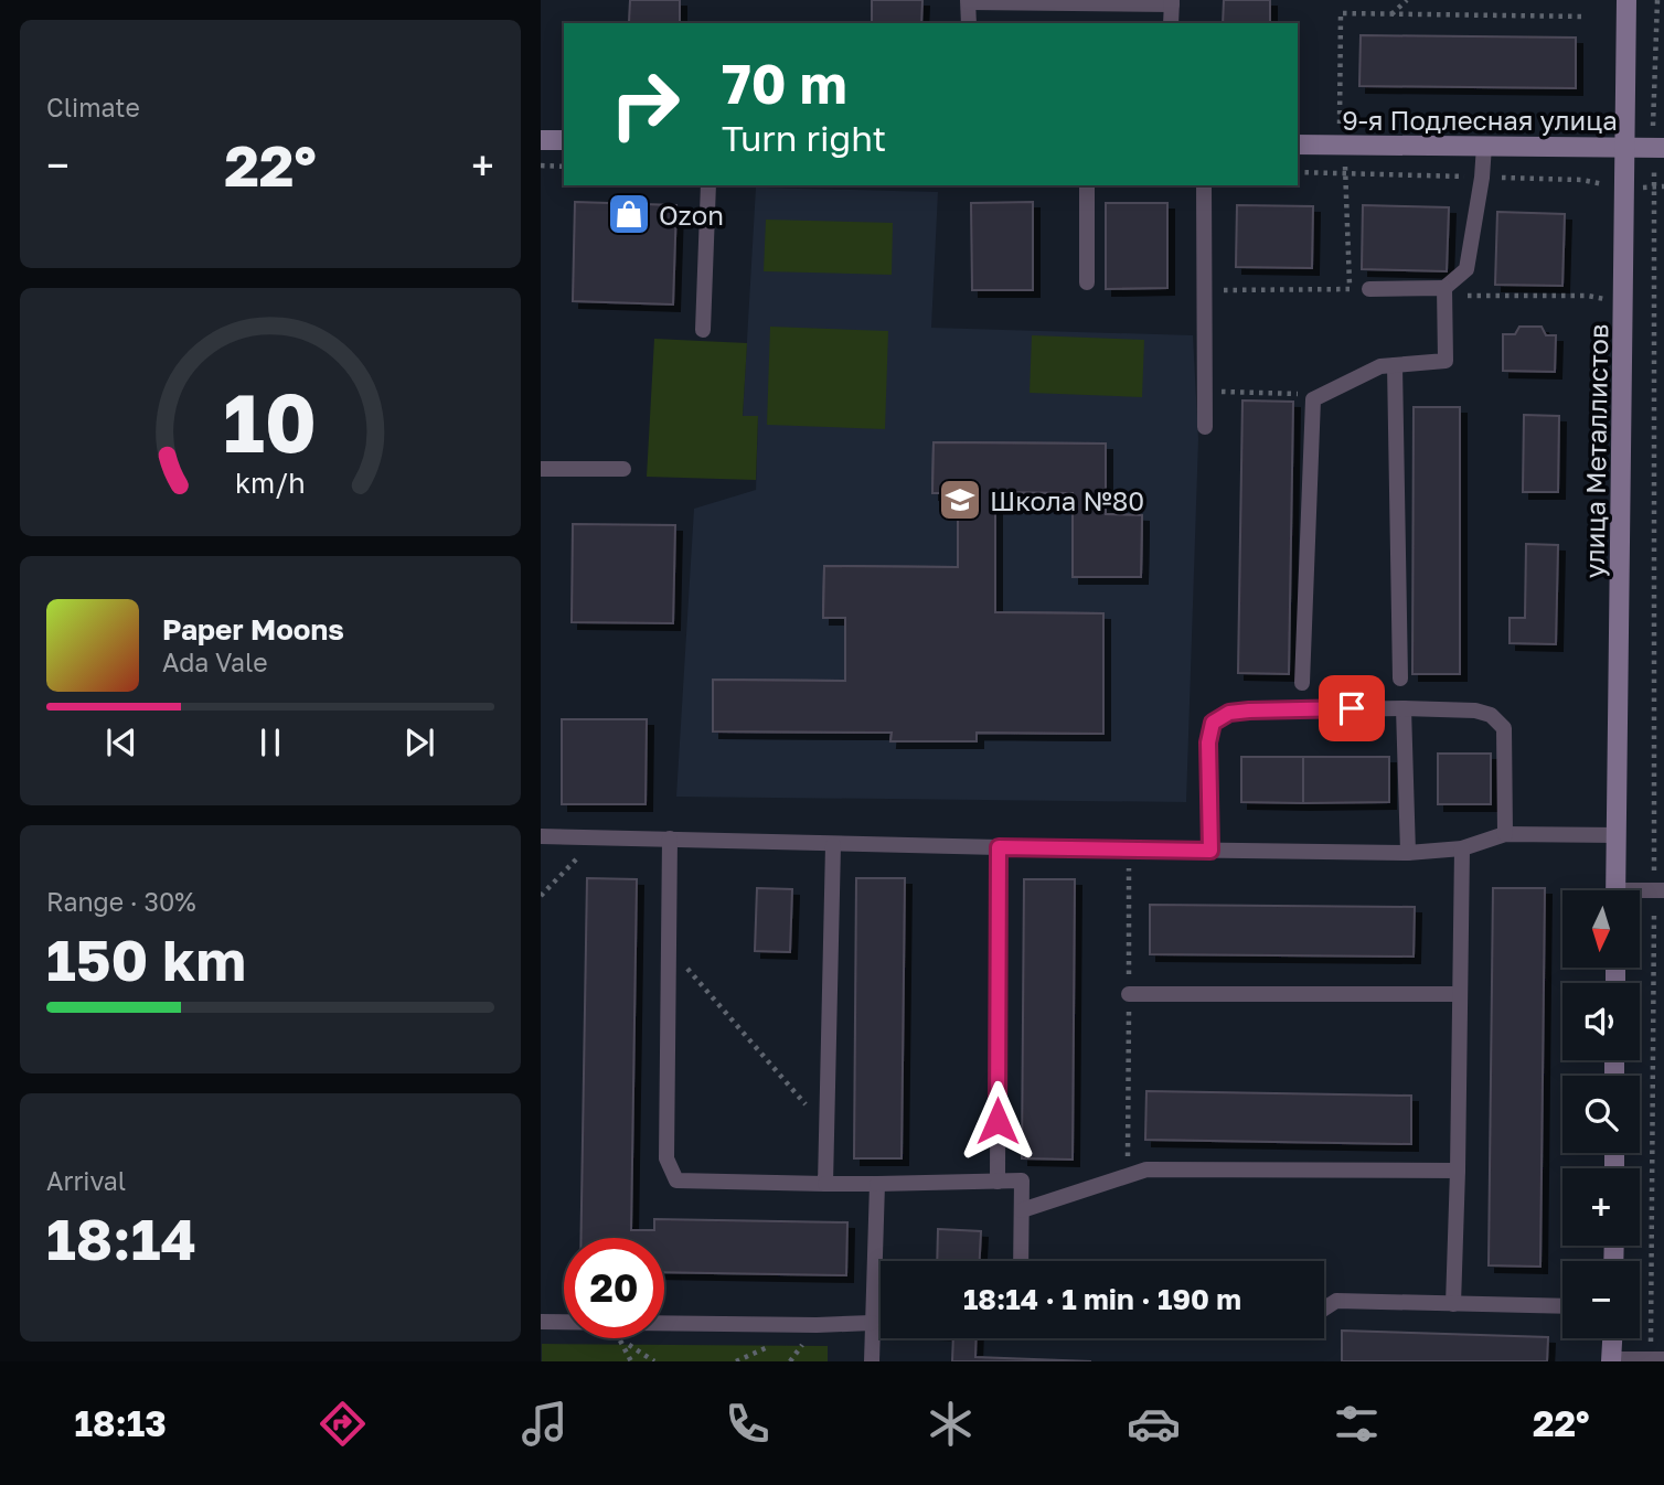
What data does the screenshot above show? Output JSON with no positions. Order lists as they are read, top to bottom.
{
  "streets": {
    "street": ["9-я Подлесная улица", "улица Металлистов"]
  },
  "crossings": [
    ["9-я Подлесная улица", "улица Металлистов"]
  ],
  "places": {
    "shop": ["Ozon"],
    "school or university": ["Школа №80"]
  },
  "north": "bottom",
  "page": {
    "tile": [
      "Climate",
      ["Range · 30%", "150 km"],
      ["Arrival", "18:14"]
    ],
    "turn": ["70 m", "Turn right"],
    "heat": ["−", "22°", "+"],
    "song": ["Paper Moons", "Ada Vale"],
    "map_buttons": ["+", "−"],
    "limit": "20",
    "trip": "18:14 · 1 min · 190 m",
    "tabs": ["18:13", "22°"],
    "gauge": ["10", "km/h"]
  }
}
